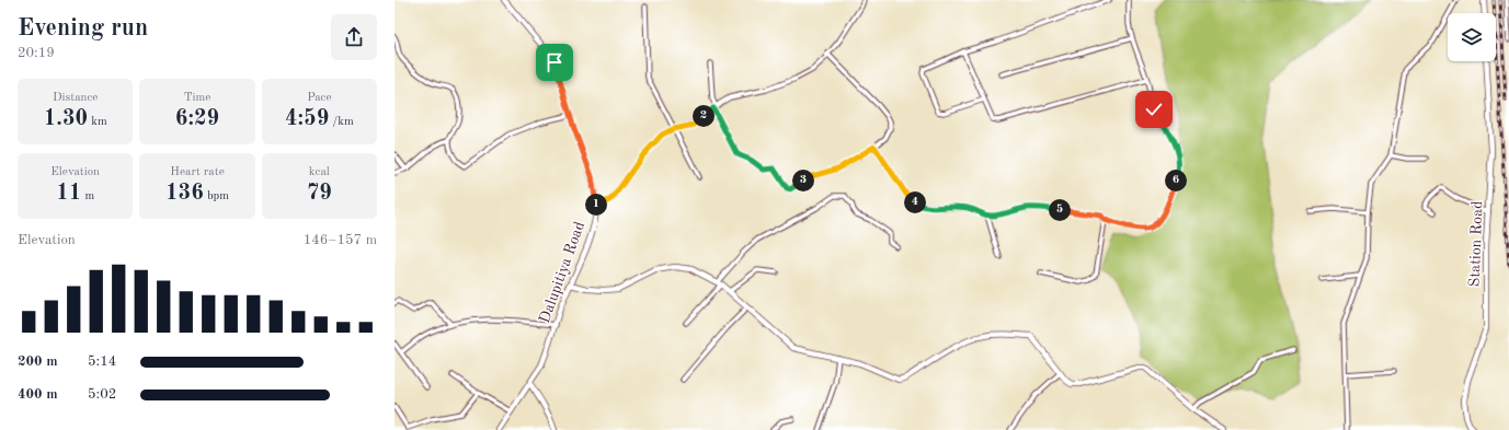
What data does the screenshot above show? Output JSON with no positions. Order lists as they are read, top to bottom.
{
  "streets": {
    "street": ["Station Road", "Dalupitiya Road"]
  },
  "page": {
    "heading": ["Evening run", "20:19"],
    "stats": [
      ["Distance", "1.30 km"],
      ["Time", "6:29"],
      ["Pace", "4:59 /km"],
      ["Elevation", "11 m"],
      ["Heart rate", "136 bpm"],
      ["kcal", "79"]
    ],
    "pins": [
      "2",
      "3",
      "6",
      "4",
      "1",
      "5"
    ],
    "chart": ["Elevation", "146–157 m"],
    "list": [
      {
        "name": "200 m",
        "note": "5:14"
      },
      {
        "name": "400 m",
        "note": "5:02"
      }
    ]
  }
}
